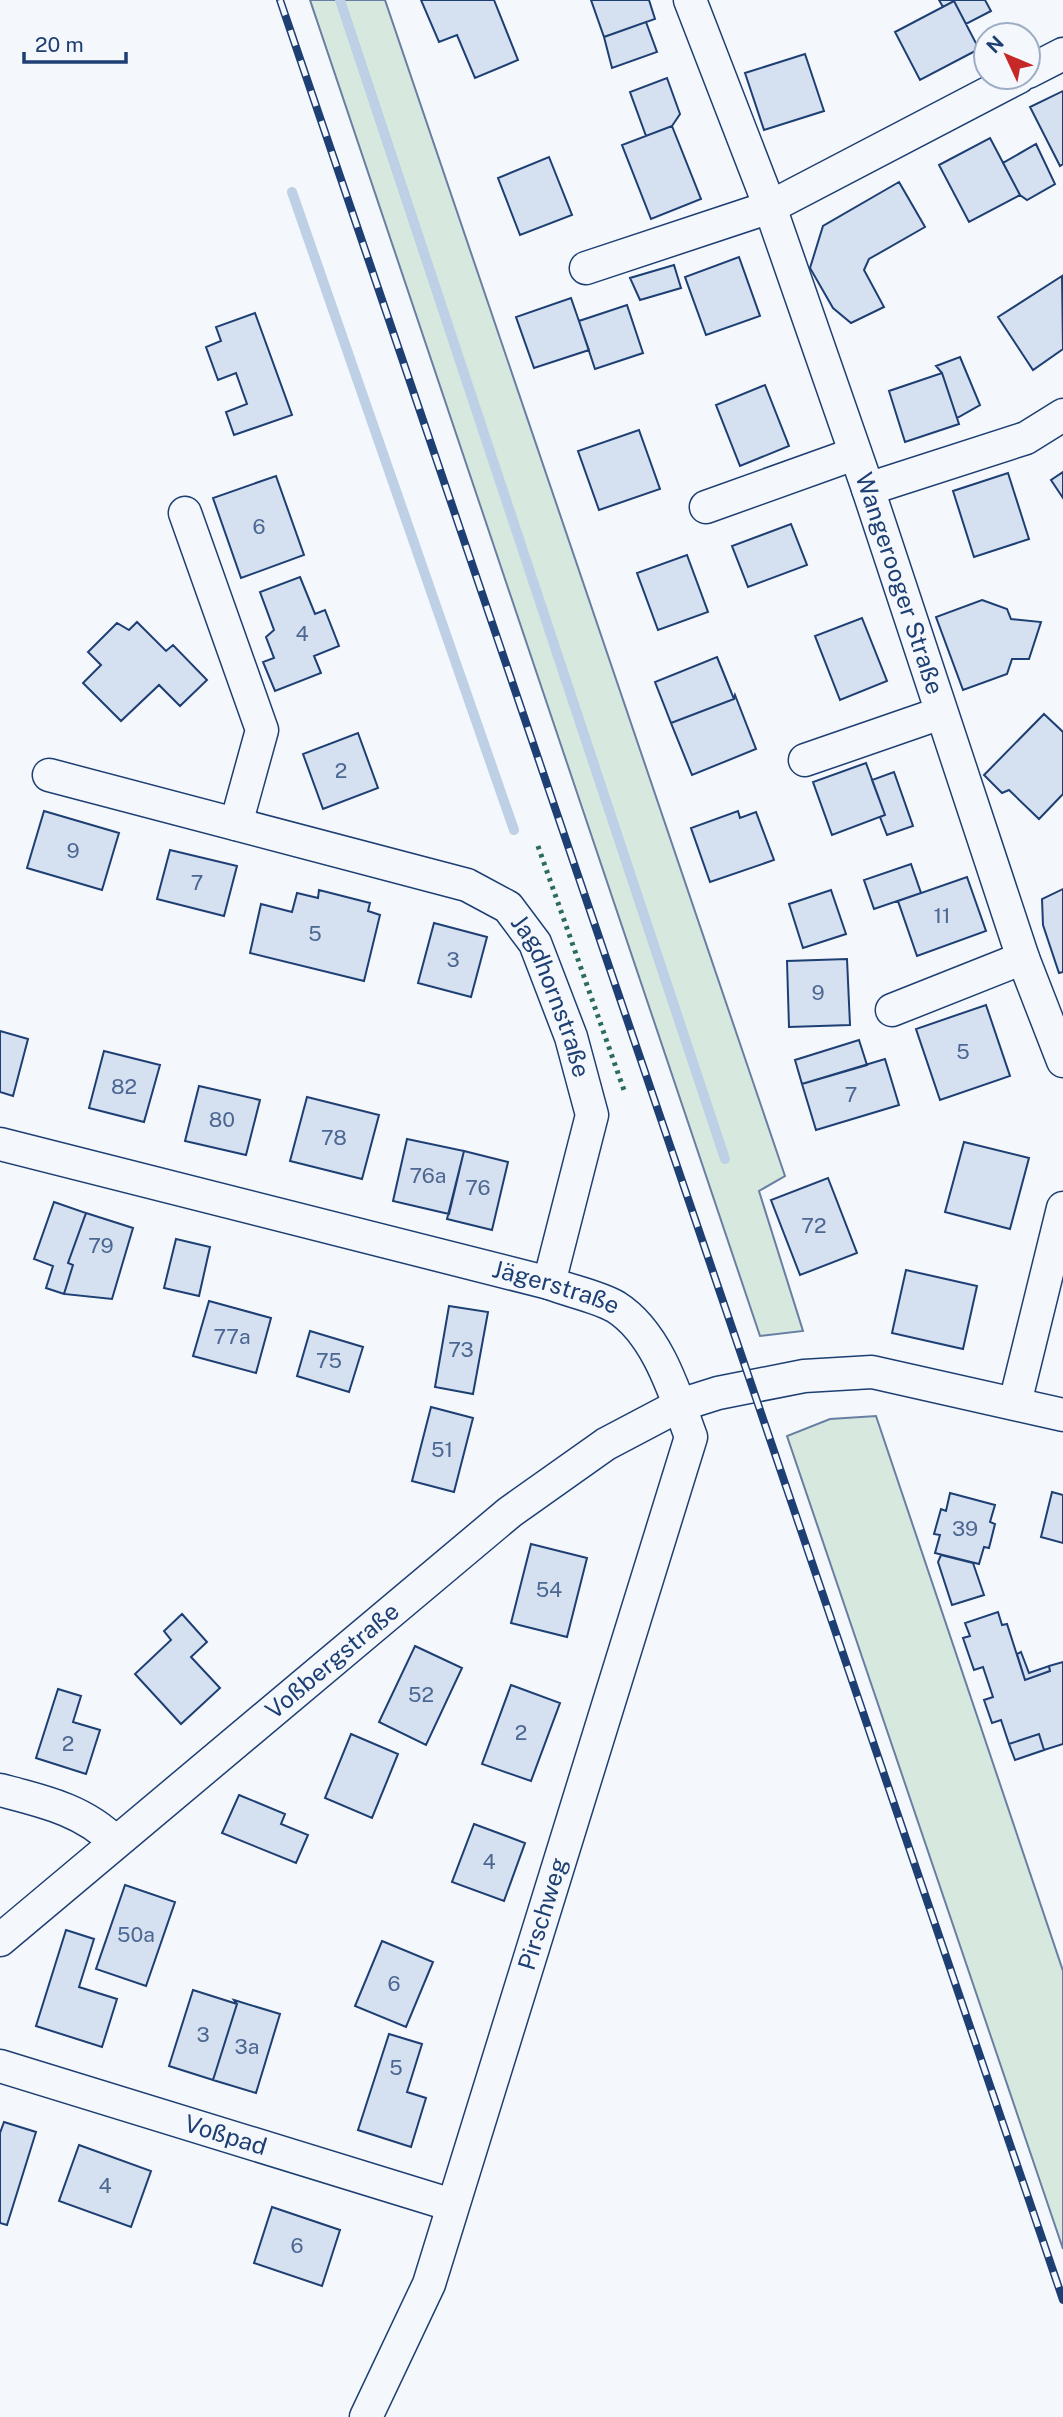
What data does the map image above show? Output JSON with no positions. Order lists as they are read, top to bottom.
{
  "streets": {
    "street": [
      "Wangerooger Straße",
      "Jagdhornstraße",
      "Jägerstraße",
      "Voßbergstraße",
      "Pirschweg",
      "Voßpad"
    ]
  },
  "crossings": [
    ["Jagdhornstraße", "Jägerstraße"],
    ["Jägerstraße", "Voßbergstraße"],
    ["Jägerstraße", "Pirschweg"],
    ["Voßbergstraße", "Pirschweg"],
    ["Pirschweg", "Voßpad"]
  ],
  "house_numbers": [
    "6",
    "4",
    "2",
    "9",
    "7",
    "11",
    "5",
    "3",
    "9",
    "5",
    "82",
    "7",
    "80",
    "78",
    "76a",
    "76",
    "72",
    "79",
    "77a",
    "73",
    "75",
    "51",
    "39",
    "54",
    "52",
    "2",
    "2",
    "4",
    "50a",
    "6",
    "3",
    "3a",
    "5",
    "4",
    "6"
  ],
  "scale_bar": "20 m",
  "north": "top left"
}
